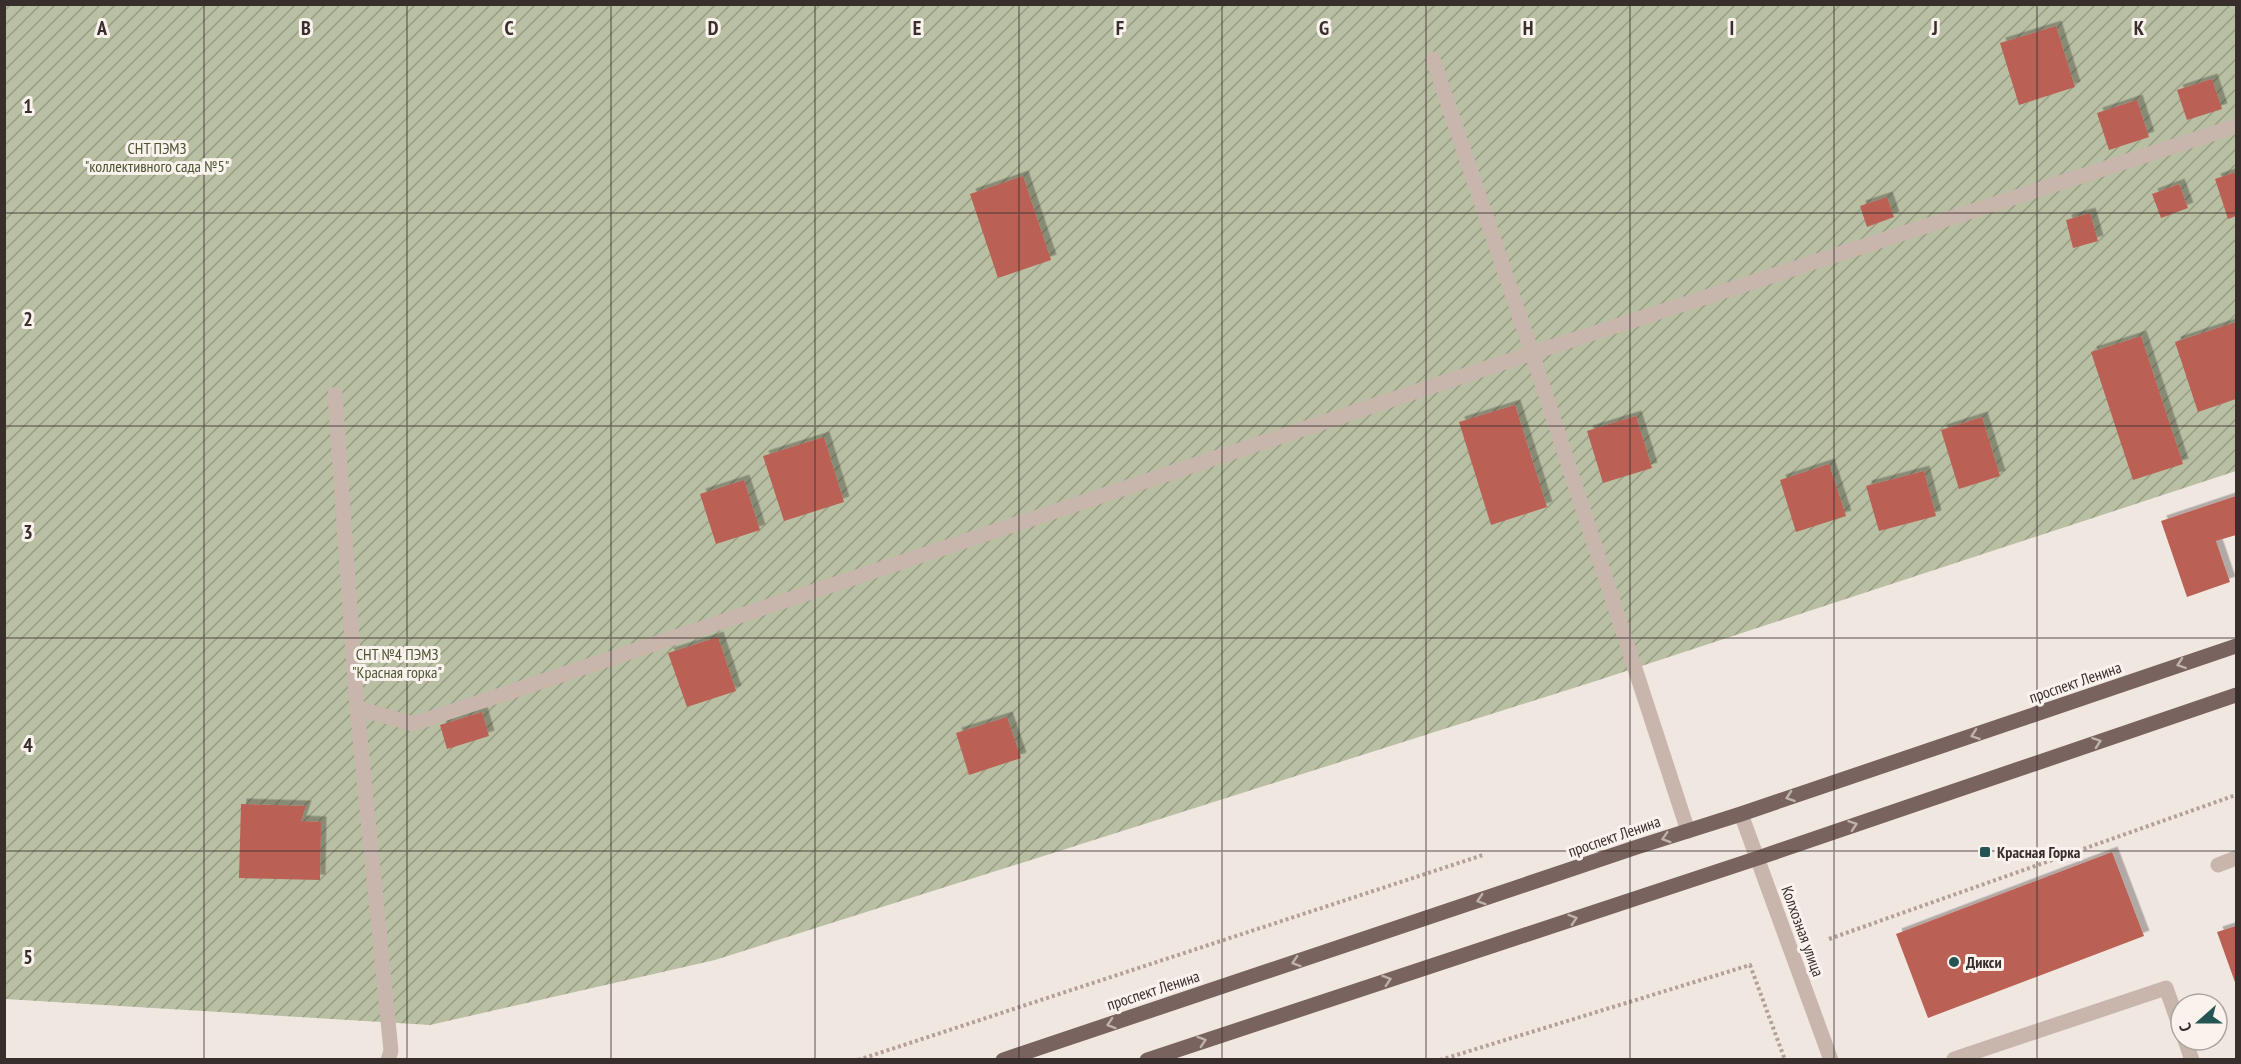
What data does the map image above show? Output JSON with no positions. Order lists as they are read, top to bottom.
{
  "streets": {
    "main road": ["проспект Ленина"],
    "street": ["Колхозная улица"]
  },
  "crossings": [
    ["проспект Ленина", "Колхозная улица"]
  ],
  "parks": ["СНТ ПЭМЗ \"коллективного сада №5\"", "СНТ №4 ПЭМЗ \"Красная горка\""],
  "places": {
    "transit": ["Красная Горка"],
    "other": ["Дикси"]
  },
  "north": "left",
  "grid": {
    "columns": [
      "A",
      "B",
      "C",
      "D",
      "E",
      "F",
      "G",
      "H",
      "I",
      "J",
      "K"
    ],
    "rows": [
      "1",
      "2",
      "3",
      "4",
      "5"
    ]
  }
}
